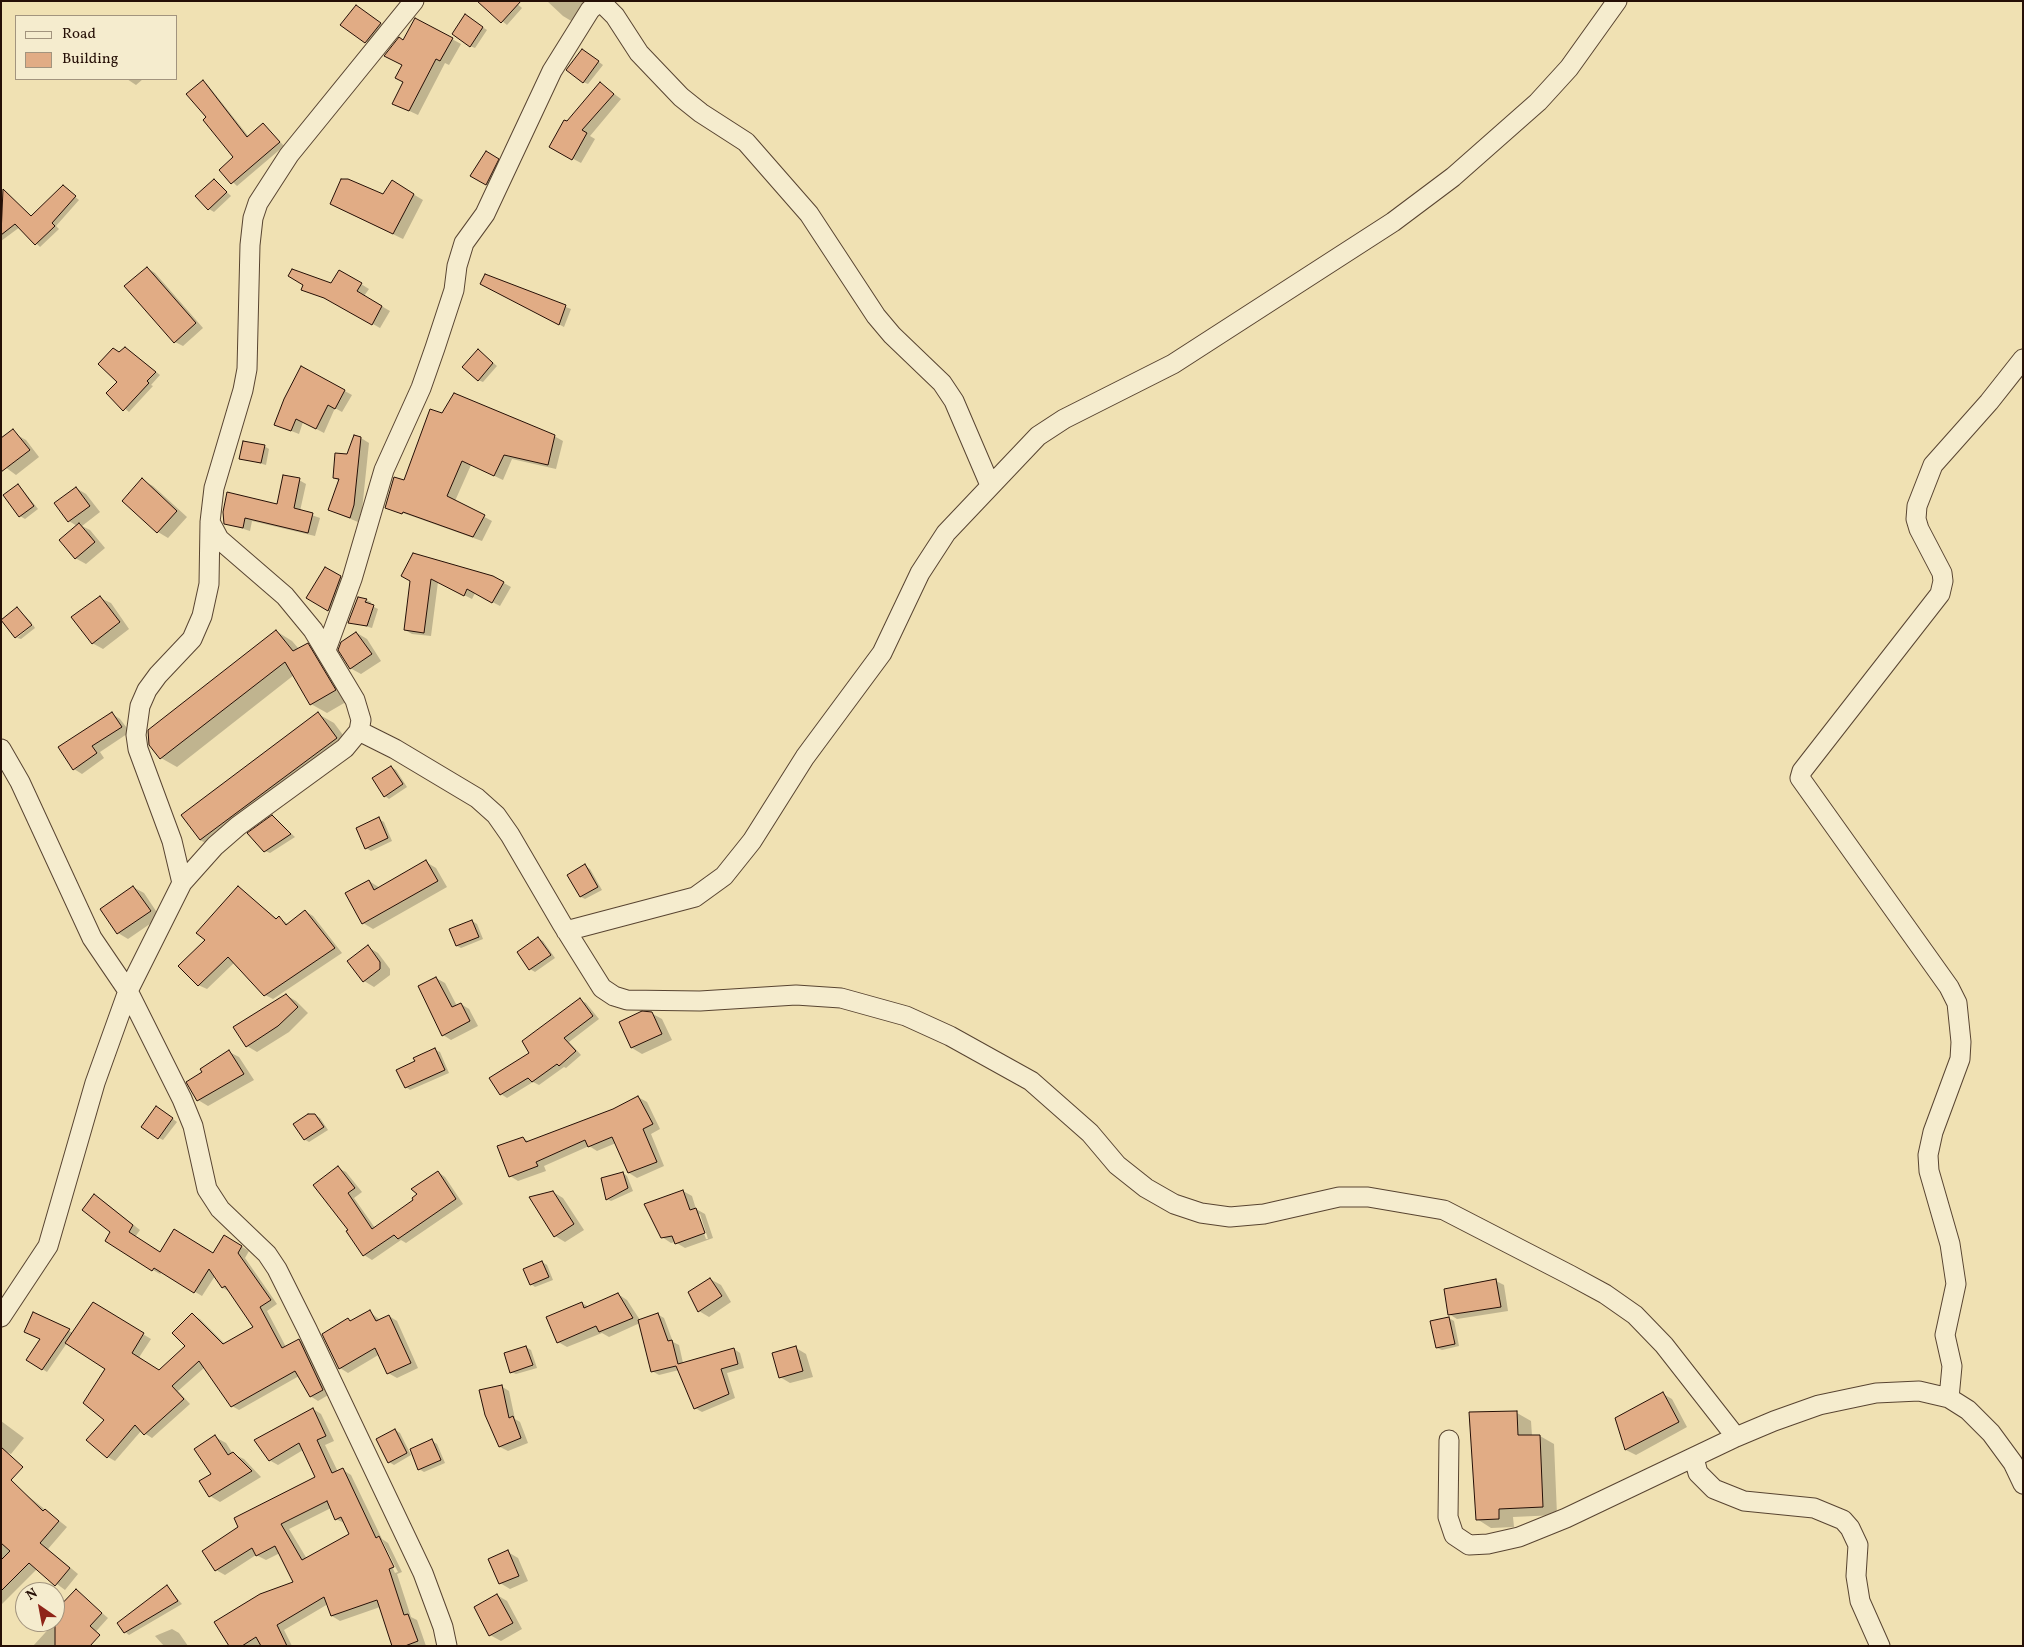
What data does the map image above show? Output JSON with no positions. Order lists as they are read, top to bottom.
{
  "legend": ["Road", "Building"],
  "north": "top left"
}
